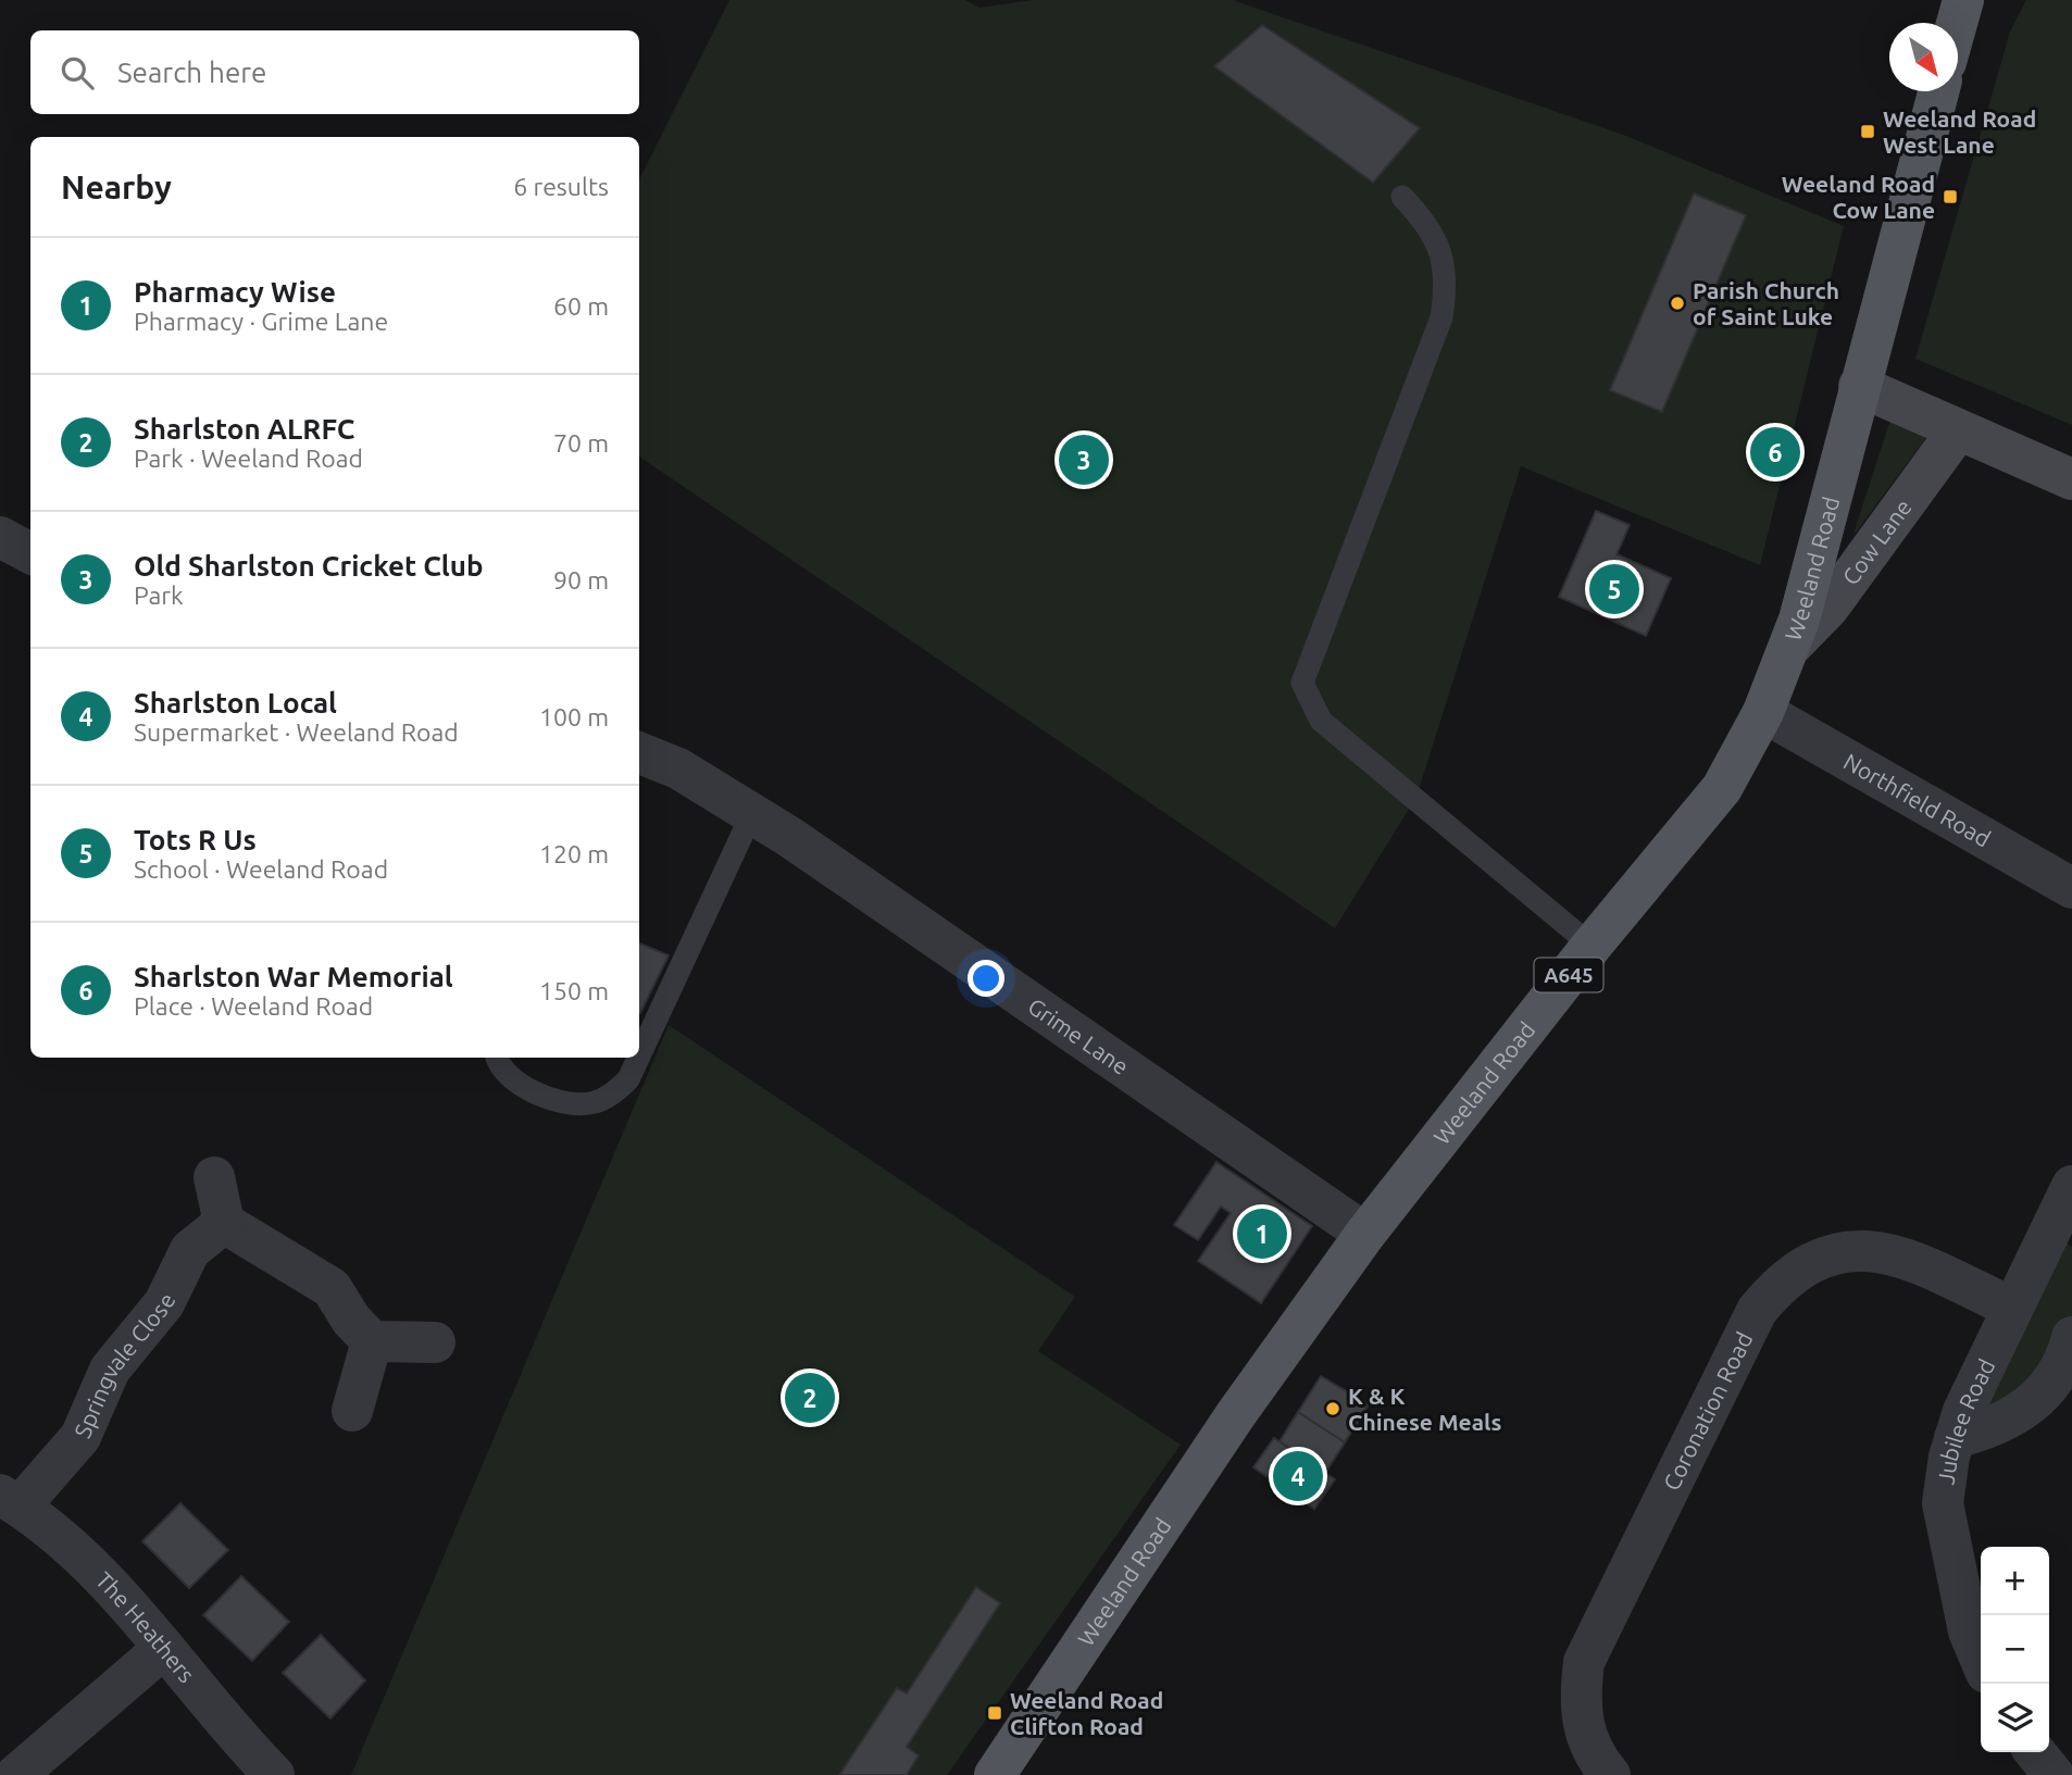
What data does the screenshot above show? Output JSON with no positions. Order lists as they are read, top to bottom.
{
  "streets": {
    "main road": ["Weeland Road", "A645"],
    "street": [
      "Cow Lane",
      "Northfield Road",
      "Grime Lane",
      "Springvale Close",
      "Coronation Road",
      "Jubilee Road",
      "The Heathers"
    ]
  },
  "crossings": [
    ["Cow Lane", "Weeland Road"],
    ["Weeland Road", "Northfield Road"],
    ["Weeland Road", "Grime Lane"],
    ["Springvale Close", "The Heathers"],
    ["Coronation Road", "Jubilee Road"]
  ],
  "places": {
    "transit": ["Weeland Road West Lane", "Weeland Road Cow Lane", "Weeland Road Clifton Road"],
    "other": ["Parish Church of Saint Luke", "K & K Chinese Meals"]
  },
  "north": "bottom right",
  "page": {
    "search": "Search here",
    "heading": ["Nearby", "6 results"],
    "list": [
      {
        "mark": "1",
        "name": "Pharmacy Wise",
        "note": "Pharmacy · Grime Lane",
        "value": "60 m"
      },
      {
        "mark": "2",
        "name": "Sharlston ALRFC",
        "note": "Park · Weeland Road",
        "value": "70 m"
      },
      {
        "mark": "3",
        "name": "Old Sharlston Cricket Club",
        "note": "Park",
        "value": "90 m"
      },
      {
        "mark": "4",
        "name": "Sharlston Local",
        "note": "Supermarket · Weeland Road",
        "value": "100 m"
      },
      {
        "mark": "5",
        "name": "Tots R Us",
        "note": "School · Weeland Road",
        "value": "120 m"
      },
      {
        "mark": "6",
        "name": "Sharlston War Memorial",
        "note": "Place · Weeland Road",
        "value": "150 m"
      }
    ],
    "pins": [
      "6",
      "3",
      "5",
      "1",
      "2",
      "4"
    ],
    "map_buttons": ["+", "−"]
  }
}
